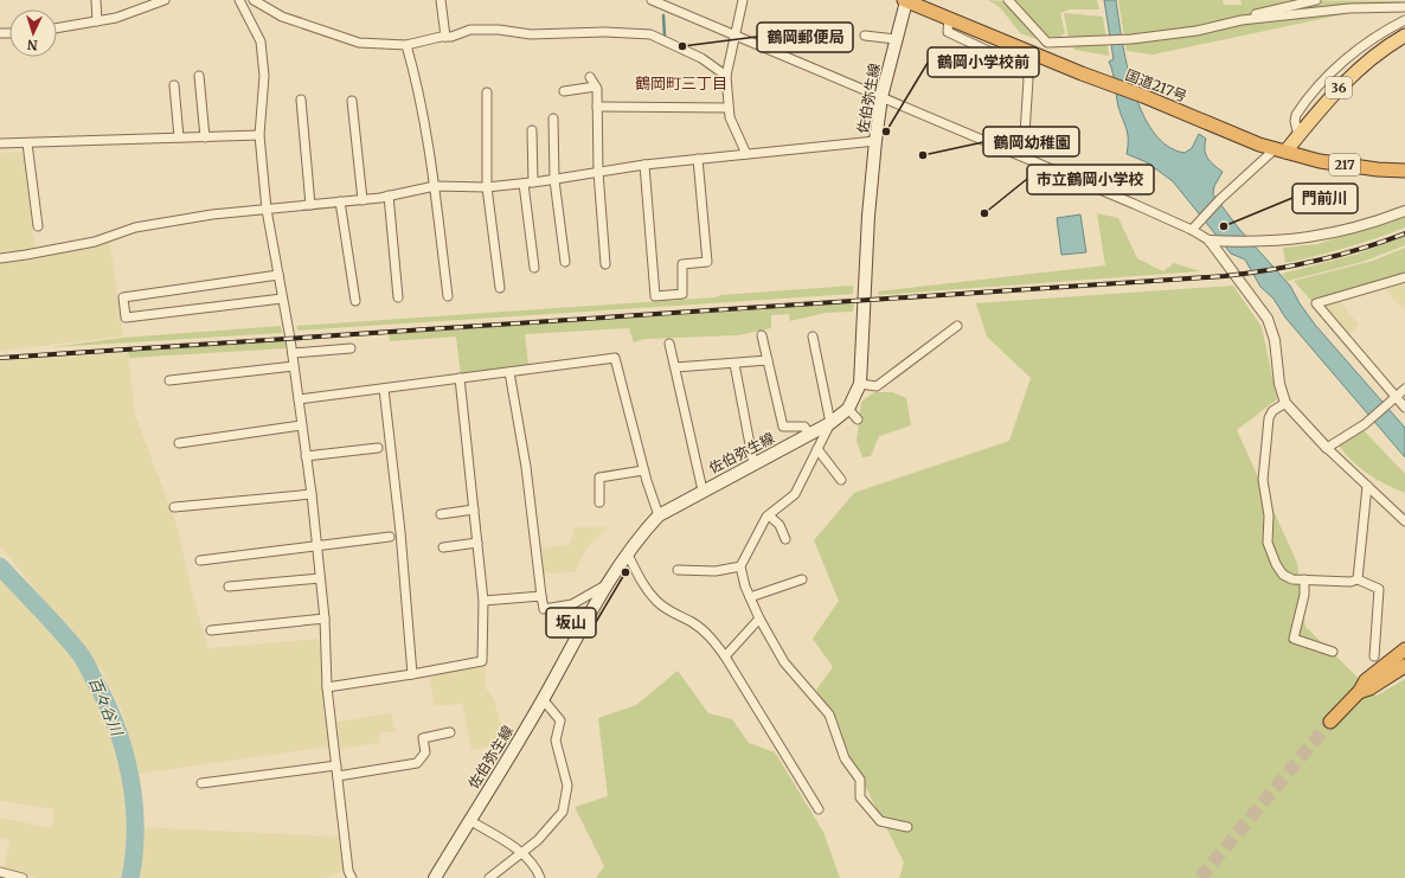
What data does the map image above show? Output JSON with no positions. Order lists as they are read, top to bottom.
{
  "streets": {
    "highway": ["国道217号", "217"],
    "main road": ["36", "佐伯弥生線"]
  },
  "crossings": [
    ["国道217号", "36"],
    ["国道217号", "佐伯弥生線"]
  ],
  "districts": ["鶴岡町三丁目"],
  "water": ["百々谷川"],
  "places": [
    "鶴岡郵便局",
    "鶴岡小学校前",
    "鶴岡幼稚園",
    "市立鶴岡小学校",
    "門前川",
    "坂山"
  ],
  "north": "bottom"
}
